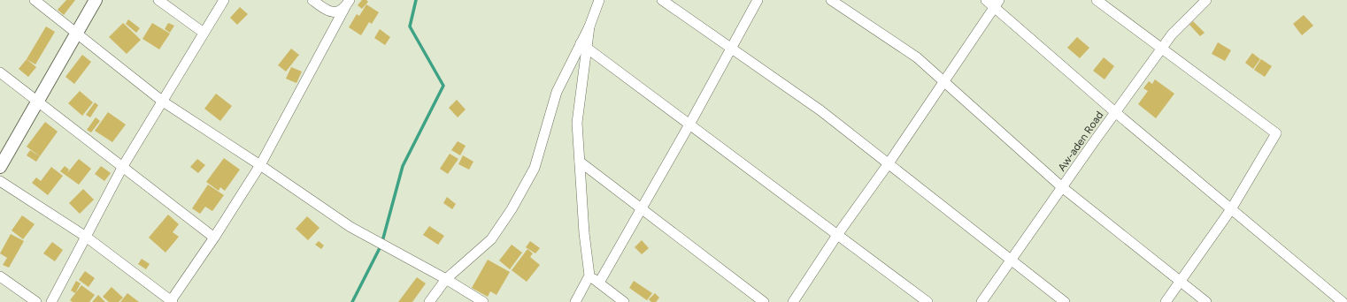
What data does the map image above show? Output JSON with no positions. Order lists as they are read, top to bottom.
{
  "streets": {
    "street": ["Aw-aden Road"]
  }
}
